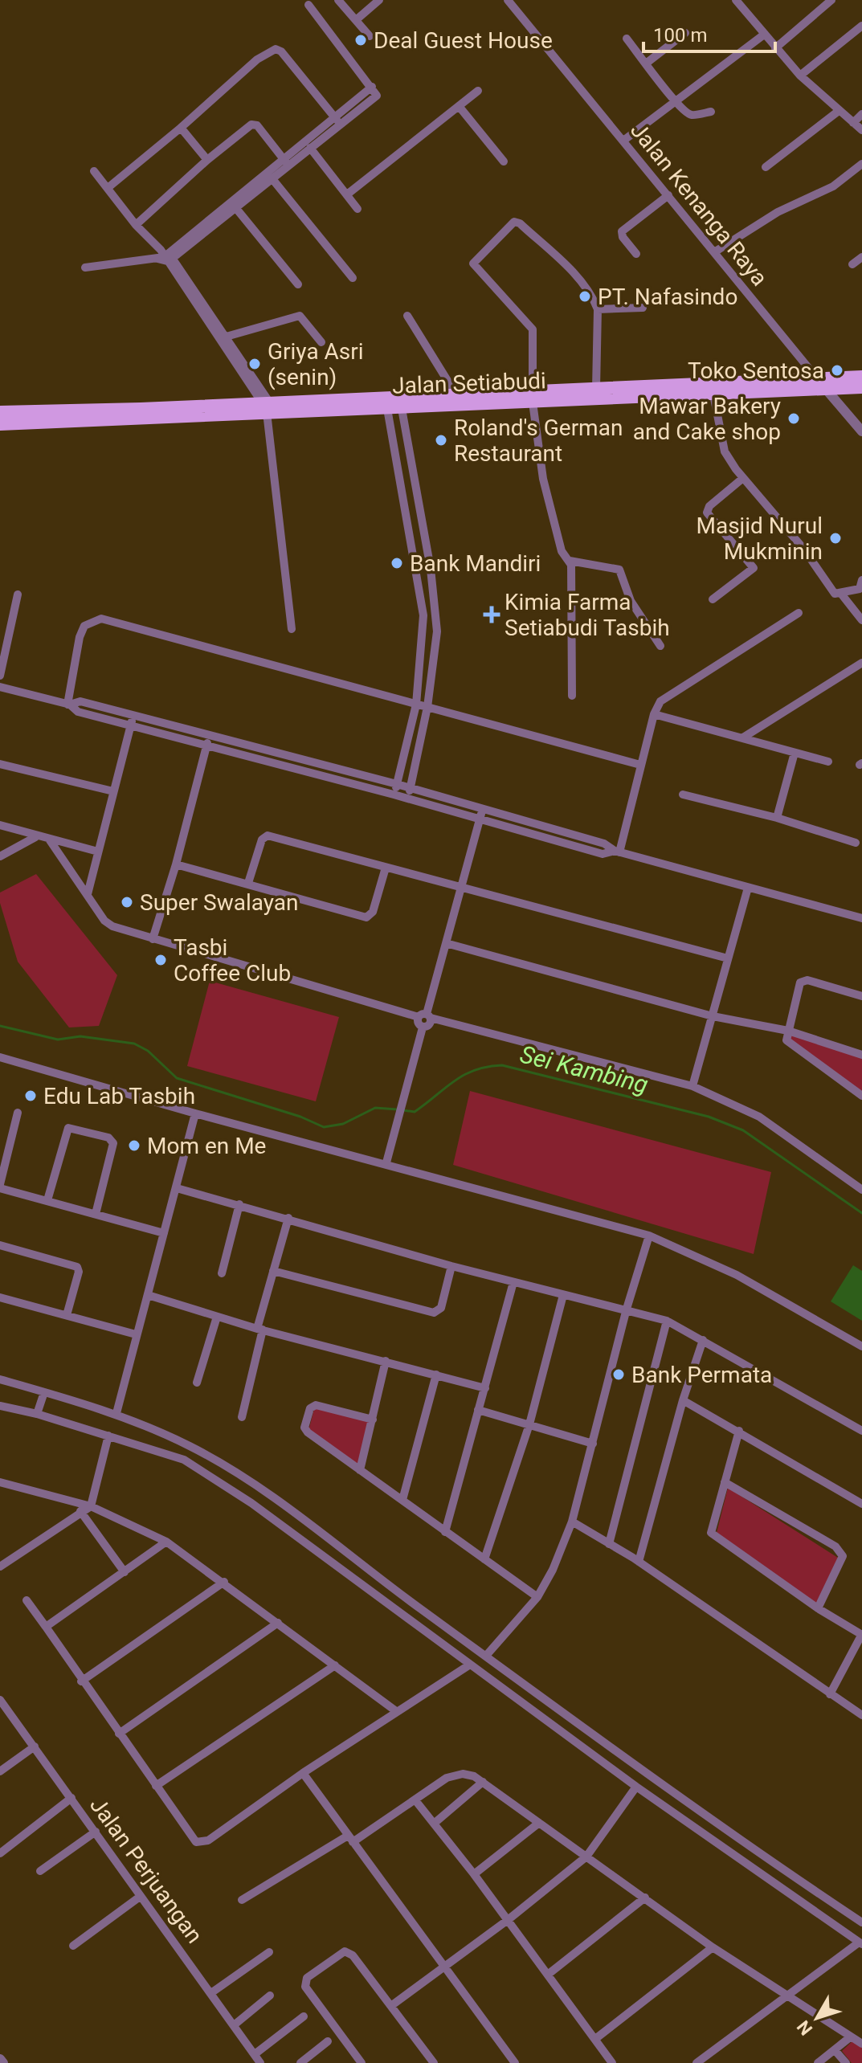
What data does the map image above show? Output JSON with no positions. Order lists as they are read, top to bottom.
{
  "streets": {
    "main road": ["Jalan Setiabudi"],
    "street": ["Jalan Kenanga Raya", "Jalan Perjuangan"]
  },
  "crossings": [
    ["Jalan Kenanga Raya", "Jalan Setiabudi"]
  ],
  "water": ["Sei Kambing"],
  "places": {
    "other": [
      "Deal Guest House",
      "PT. Nafasindo",
      "Griya Asri (senin)",
      "Toko Sentosa",
      "Mawar Bakery and Cake shop",
      "Roland's German Restaurant",
      "Masjid Nurul Mukminin",
      "Bank Mandiri",
      "Super Swalayan",
      "Tasbi Coffee Club",
      "Edu Lab Tasbih",
      "Mom en Me",
      "Bank Permata"
    ],
    "health": ["Kimia Farma Setiabudi Tasbih"]
  },
  "scale_bar": "100 m",
  "north": "bottom left"
}
